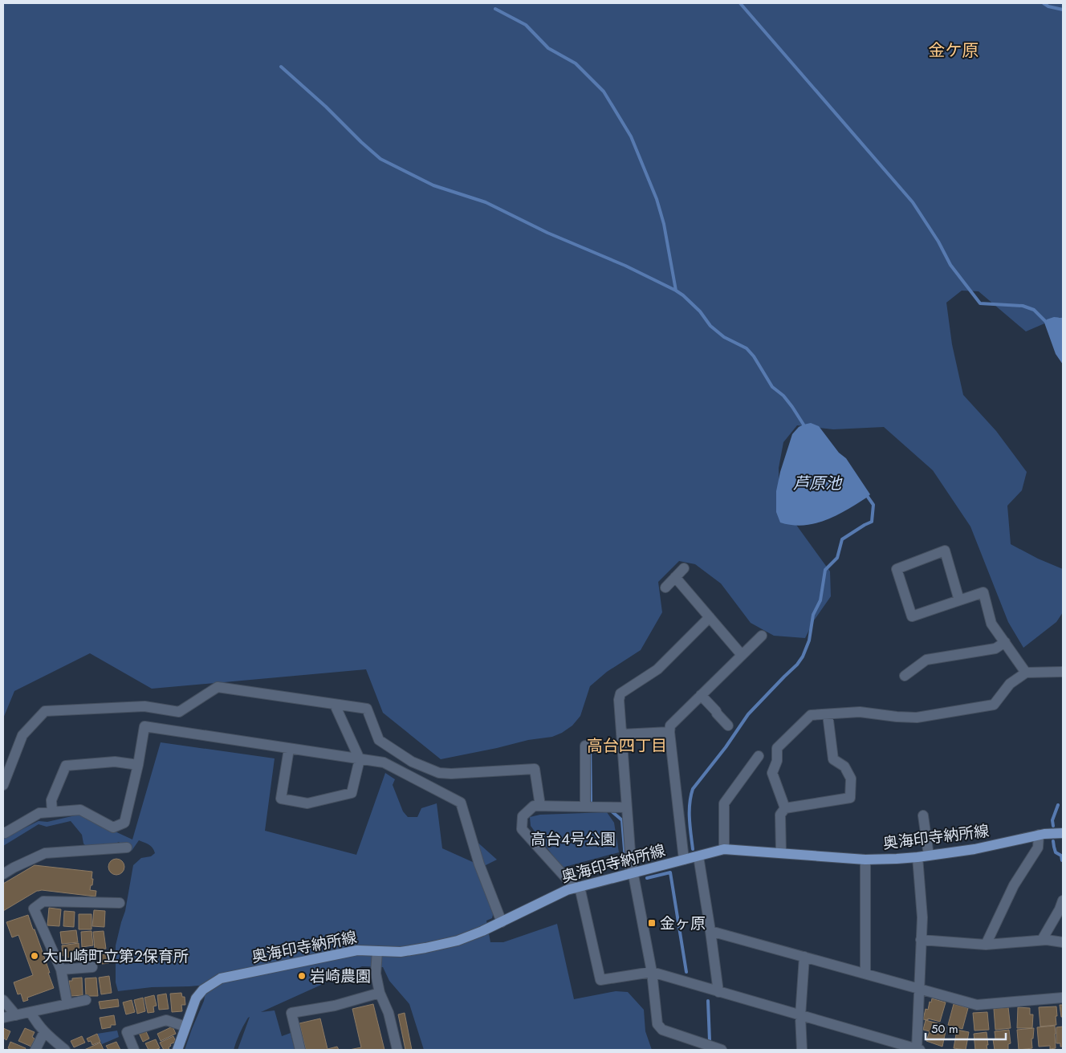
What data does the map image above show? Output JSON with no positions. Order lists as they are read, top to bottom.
{
  "streets": {
    "main road": ["奥海印寺納所線"]
  },
  "districts": ["金ケ原", "高台四丁目"],
  "water": ["芦原池"],
  "parks": ["高台４号公園"],
  "places": {
    "transit": ["金ヶ原"],
    "other": ["大山崎町立第２保育所", "岩崎農園"]
  },
  "scale_bar": "50 m"
}
